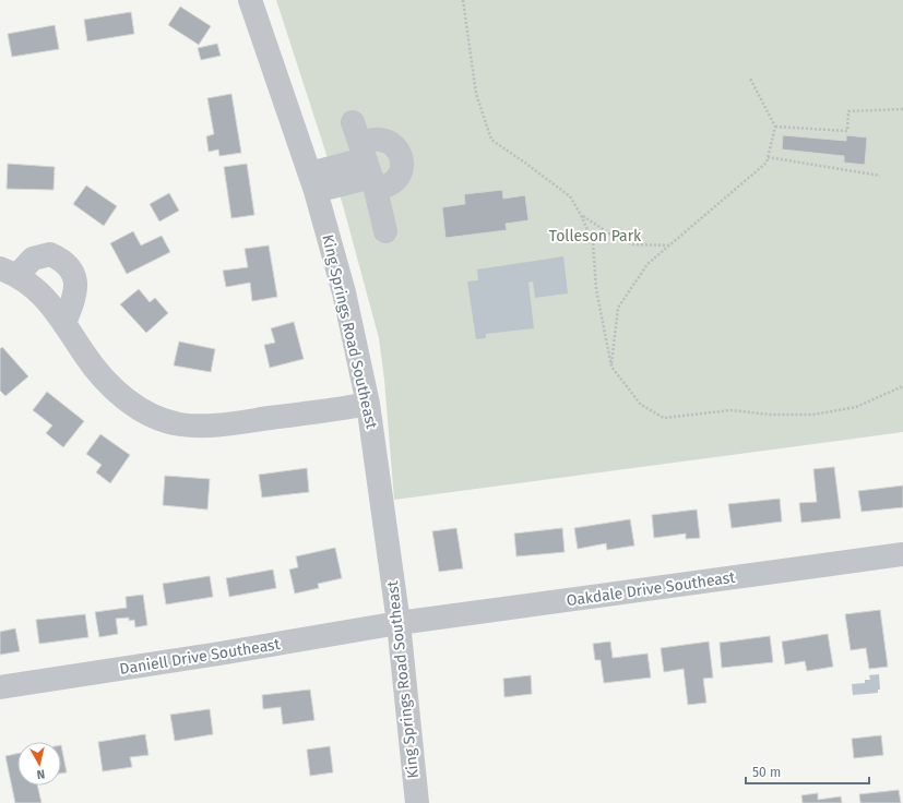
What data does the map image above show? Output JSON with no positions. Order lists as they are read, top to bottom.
{
  "streets": {
    "street": ["King Springs Road Southeast", "Oakdale Drive Southeast", "Daniell Drive Southeast"]
  },
  "crossings": [
    ["King Springs Road Southeast", "Oakdale Drive Southeast"],
    ["King Springs Road Southeast", "Daniell Drive Southeast"],
    ["Oakdale Drive Southeast", "Daniell Drive Southeast"]
  ],
  "parks": ["Tolleson Park"],
  "scale_bar": "50 m",
  "north": "bottom"
}
